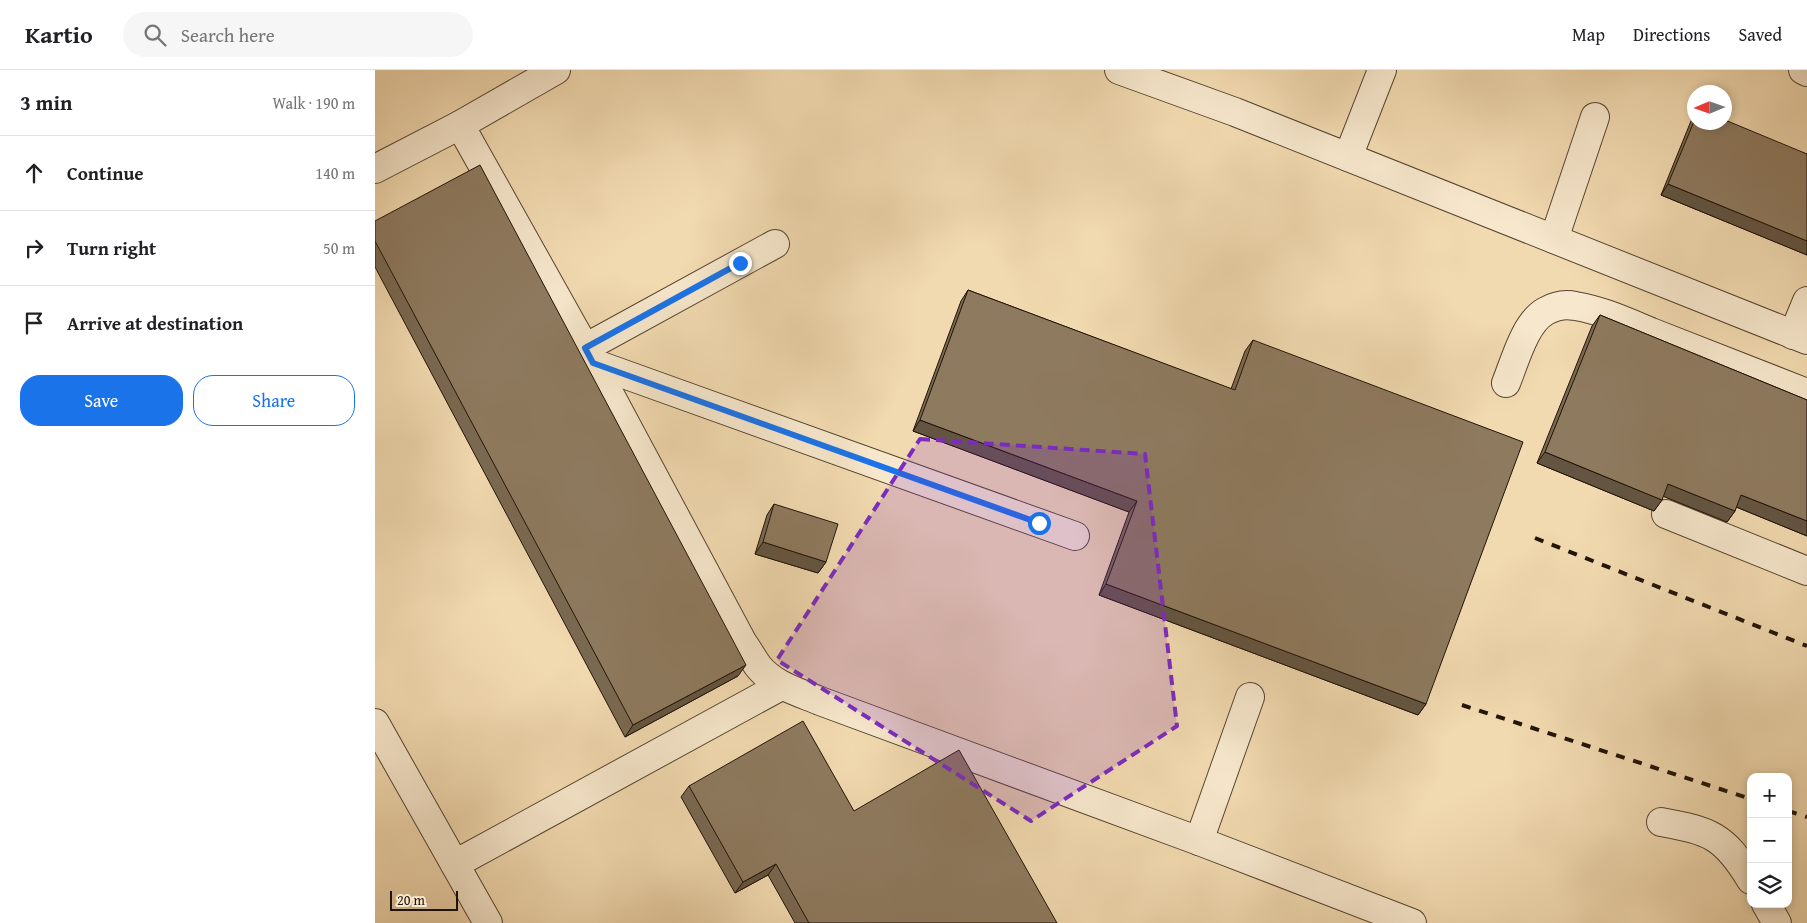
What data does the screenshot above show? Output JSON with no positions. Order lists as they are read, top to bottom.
{
  "scale_bar": "20 m",
  "north": "left",
  "page": {
    "header": "Kartio",
    "search": "Search here",
    "nav": ["Map", "Directions", "Saved"],
    "heading": ["3 min", "Walk · 190 m"],
    "list": [
      ["Continue", "140 m"],
      ["Turn right", "50 m"],
      "Arrive at destination"
    ],
    "buttons": ["Save", "Share"],
    "map_buttons": ["+", "−"],
    "scale": "20 m"
  }
}
